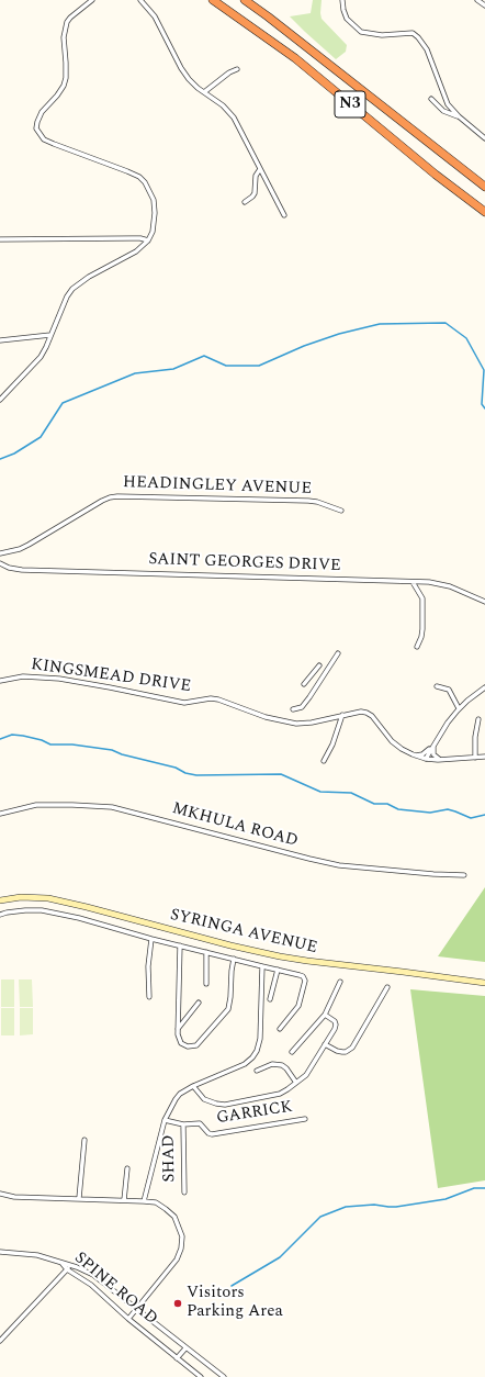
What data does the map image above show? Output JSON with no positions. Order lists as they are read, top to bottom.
{
  "streets": {
    "highway": ["N3"],
    "street": [
      "HEADINGLEY AVENUE",
      "SAINT GEORGES DRIVE",
      "KINGSMEAD DRIVE",
      "MKHULA ROAD",
      "SYRINGA AVENUE",
      "GARRICK",
      "SHAD",
      "SPINE ROAD"
    ]
  },
  "crossings": [
    ["GARRICK", "SHAD"]
  ],
  "places": ["Visitors Parking Area"]
}
